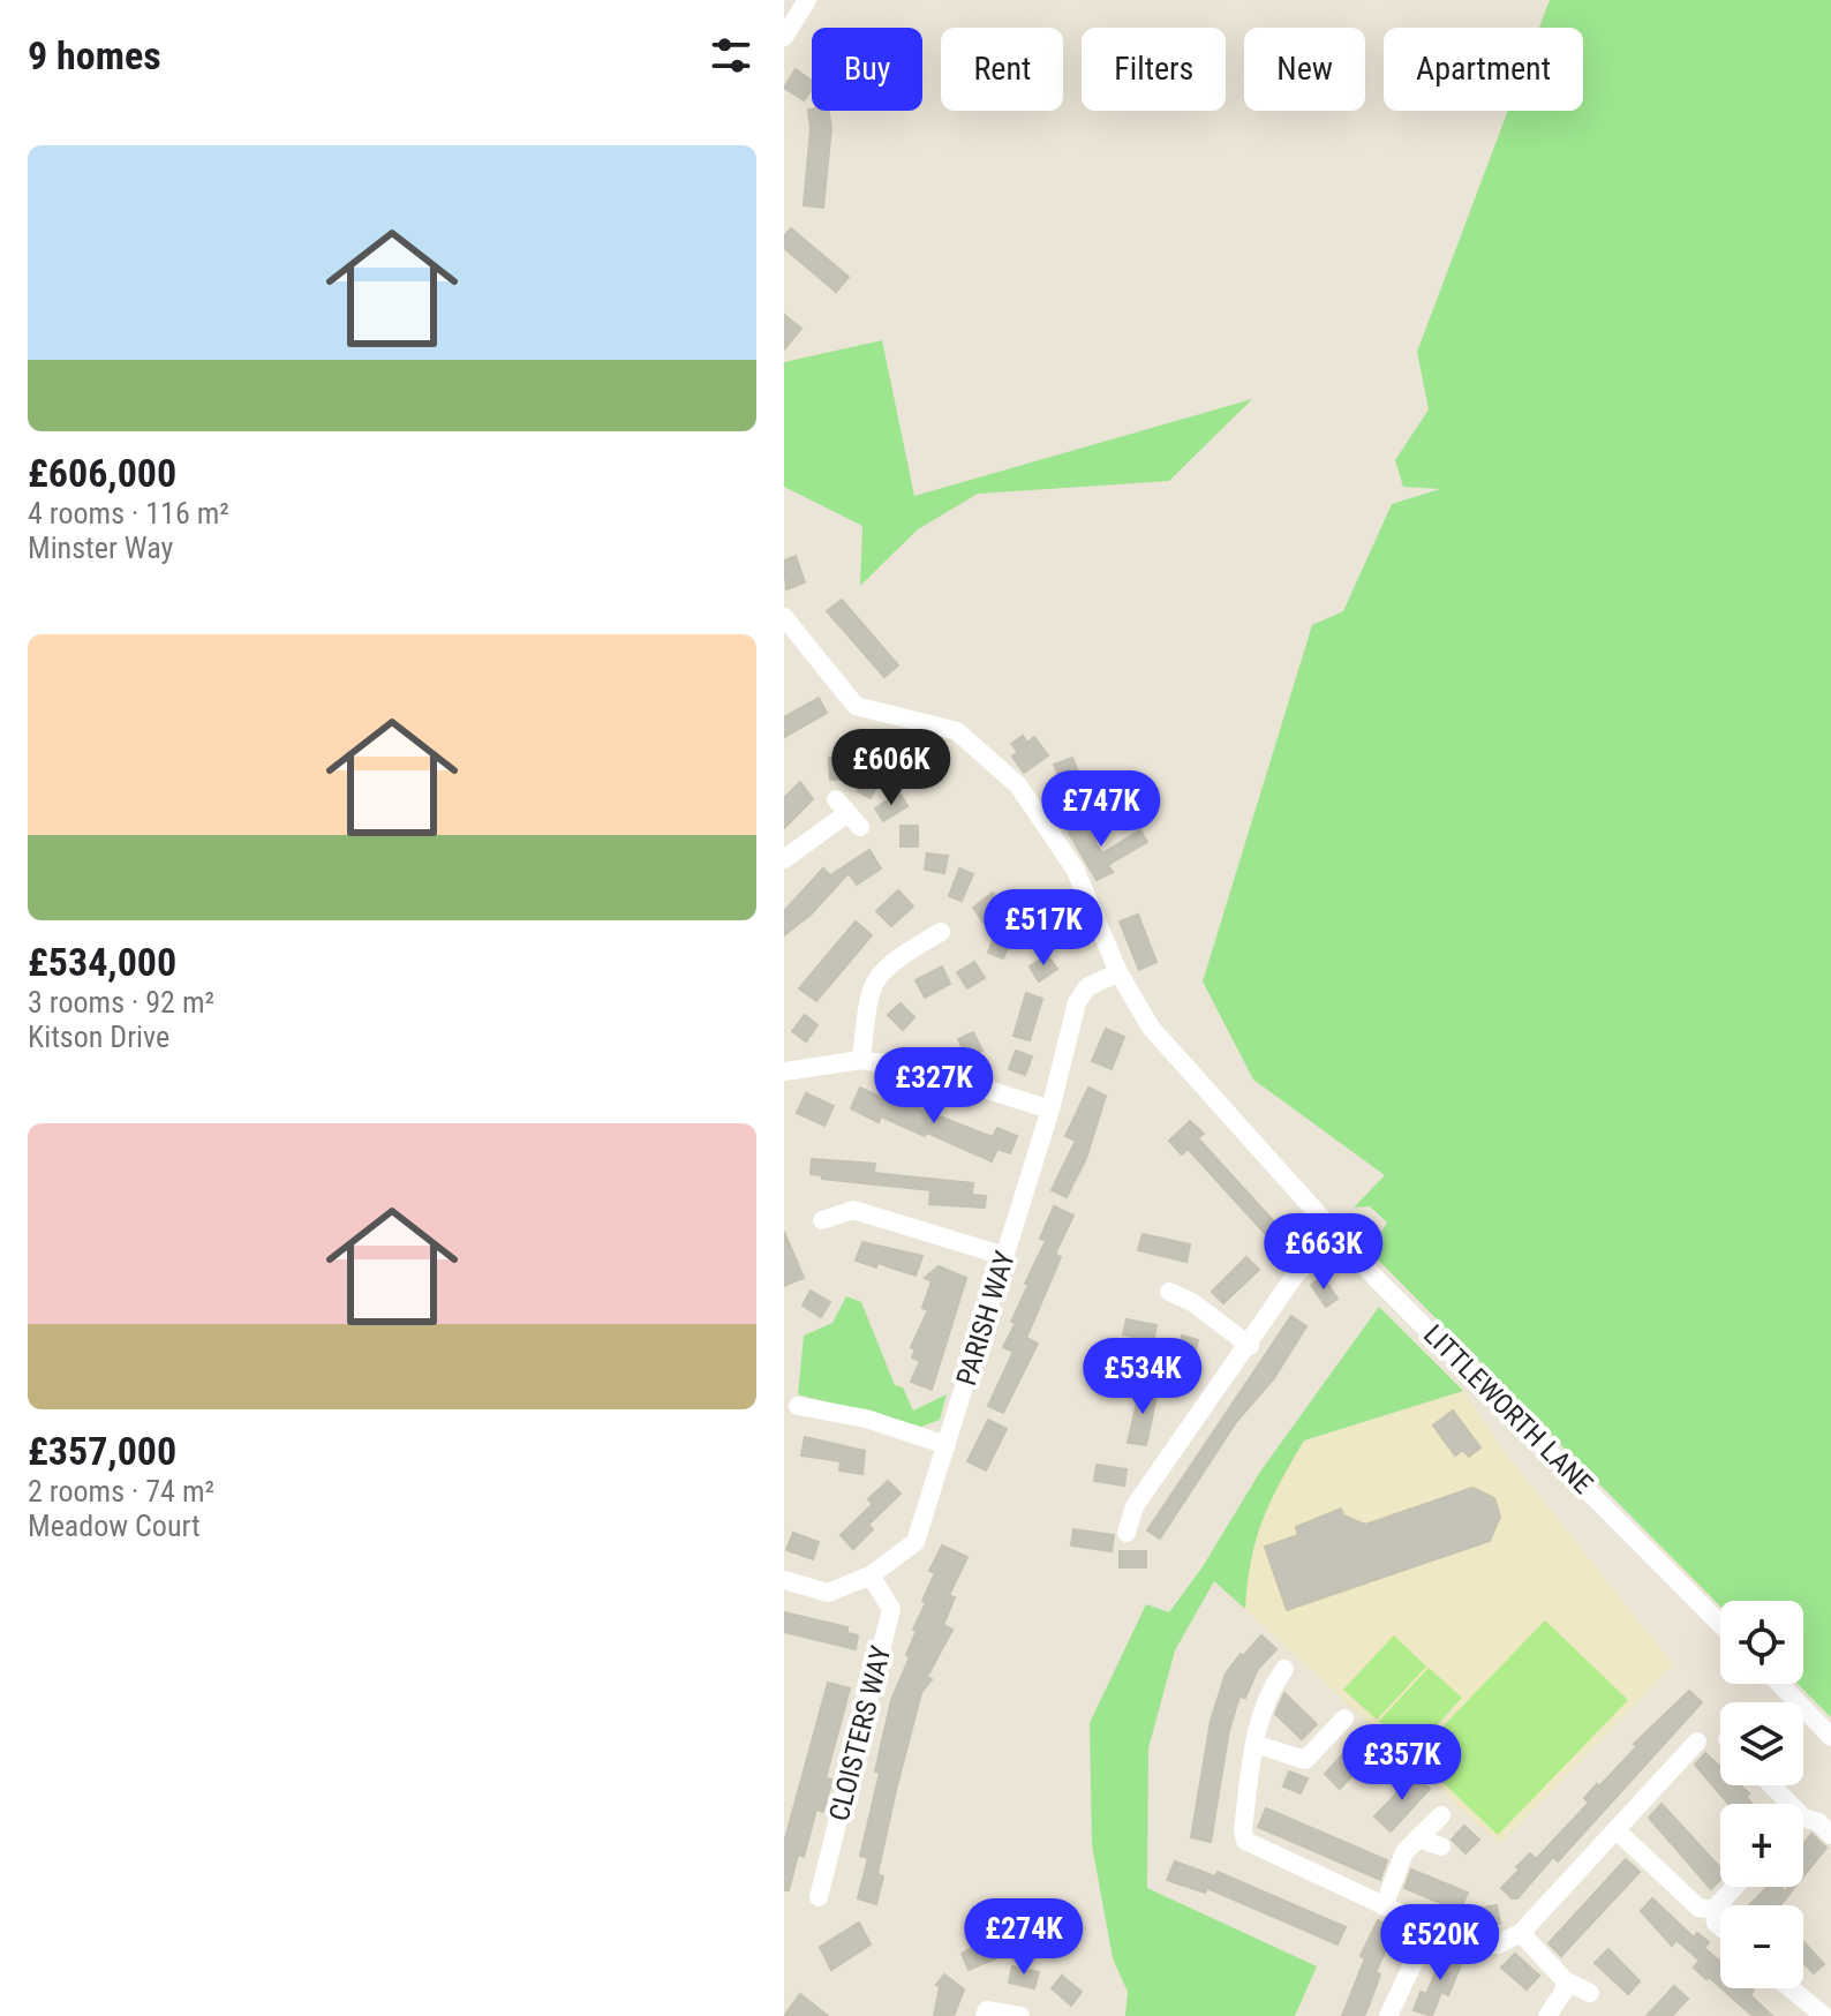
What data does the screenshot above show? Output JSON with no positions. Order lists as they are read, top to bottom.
{
  "streets": {
    "street": ["PARISH WAY", "LITTLEWORTH LANE", "CLOISTERS WAY"]
  },
  "crossings": [
    ["PARISH WAY", "LITTLEWORTH LANE"],
    ["PARISH WAY", "CLOISTERS WAY"]
  ],
  "page": {
    "heading": "9 homes",
    "chip": [
      "Buy",
      "Rent",
      "Filters",
      "New",
      "Apartment"
    ],
    "list": [
      {
        "name": "£606,000",
        "note": "4 rooms · 116 m² · Minster Way"
      },
      {
        "name": "£534,000",
        "note": "3 rooms · 92 m² · Kitson Drive"
      },
      {
        "name": "£357,000",
        "note": "2 rooms · 74 m² · Meadow Court"
      }
    ],
    "price": [
      "£606K",
      "£747K",
      "£517K",
      "£327K",
      "£663K",
      "£534K",
      "£357K",
      "£274K",
      "£520K"
    ],
    "map_buttons": ["+", "−"]
  }
}
